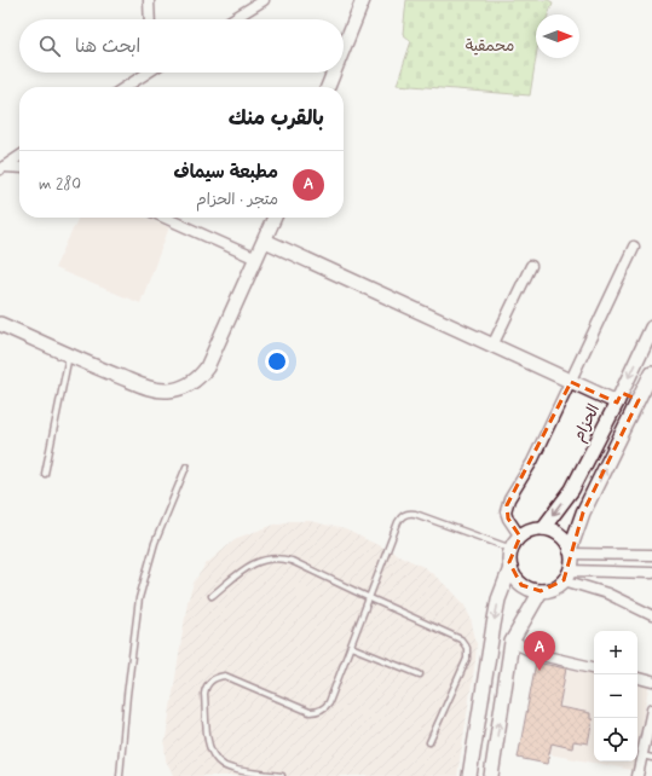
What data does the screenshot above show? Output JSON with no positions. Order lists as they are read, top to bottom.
{
  "streets": {
    "main road": ["الحزام"]
  },
  "parks": ["محمقية"],
  "north": "right",
  "page": {
    "search": "ابحث هنا",
    "heading": "بالقرب منك",
    "list": [
      {
        "mark": "A",
        "name": "مطبعة سيماف",
        "note": "متجر · الحزام",
        "value": "280 m"
      }
    ],
    "map_buttons": ["+", "−"],
    "pins": "A"
  }
}
